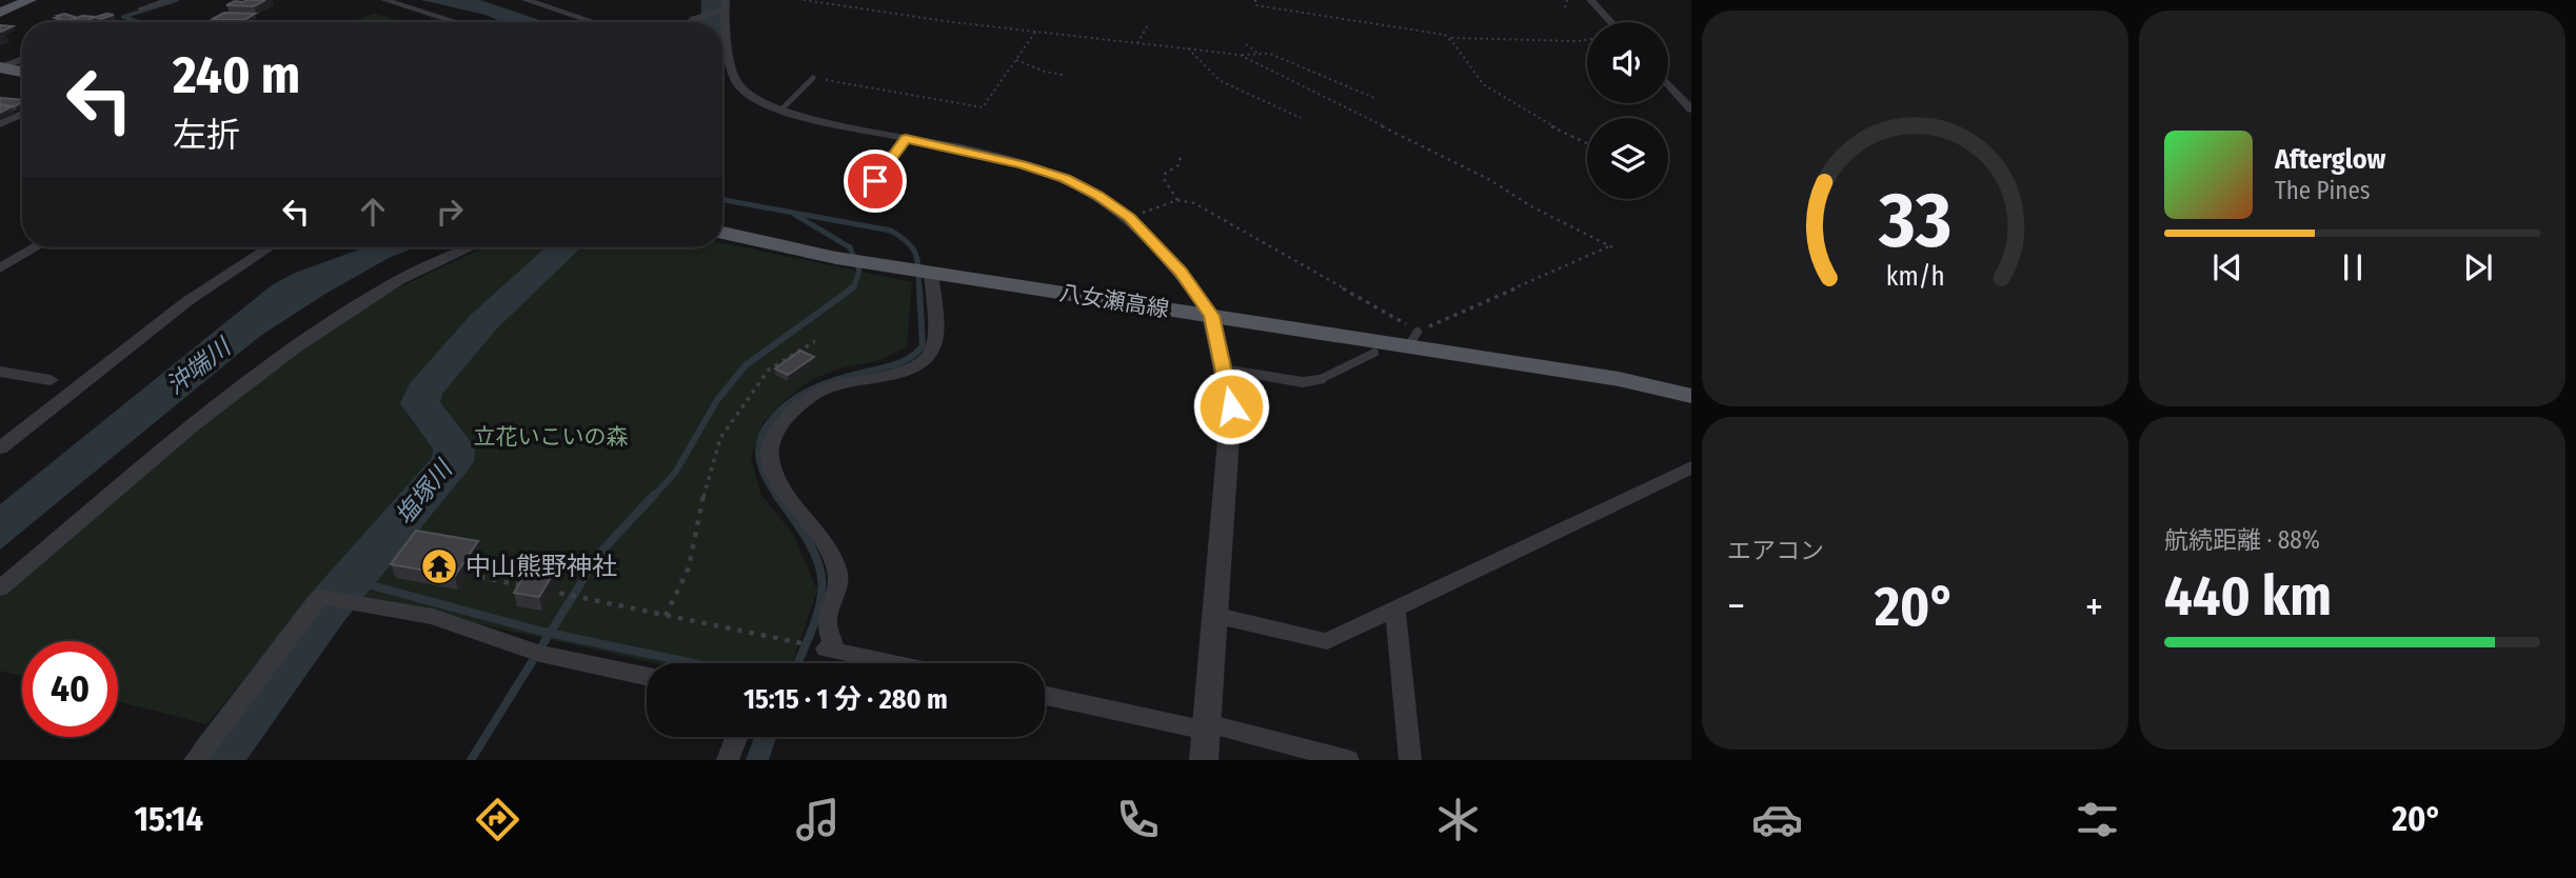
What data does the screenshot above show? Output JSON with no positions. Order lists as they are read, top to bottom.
{
  "streets": {
    "main road": ["八女瀬高線"]
  },
  "water": ["沖端川", "塩塚川"],
  "parks": ["立花いこいの森"],
  "places": {
    "temple": ["中山熊野神社"]
  },
  "page": {
    "turn": ["240 m", "左折"],
    "song": ["Afterglow", "The Pines"],
    "tile": [
      "エアコン",
      ["航続距離 · 88%", "440 km"]
    ],
    "heat": ["−", "20°", "+"],
    "limit": "40",
    "trip": "15:15 · 1 分 · 280 m",
    "tabs": ["15:14", "20°"],
    "gauge": ["33", "km/h"]
  }
}
